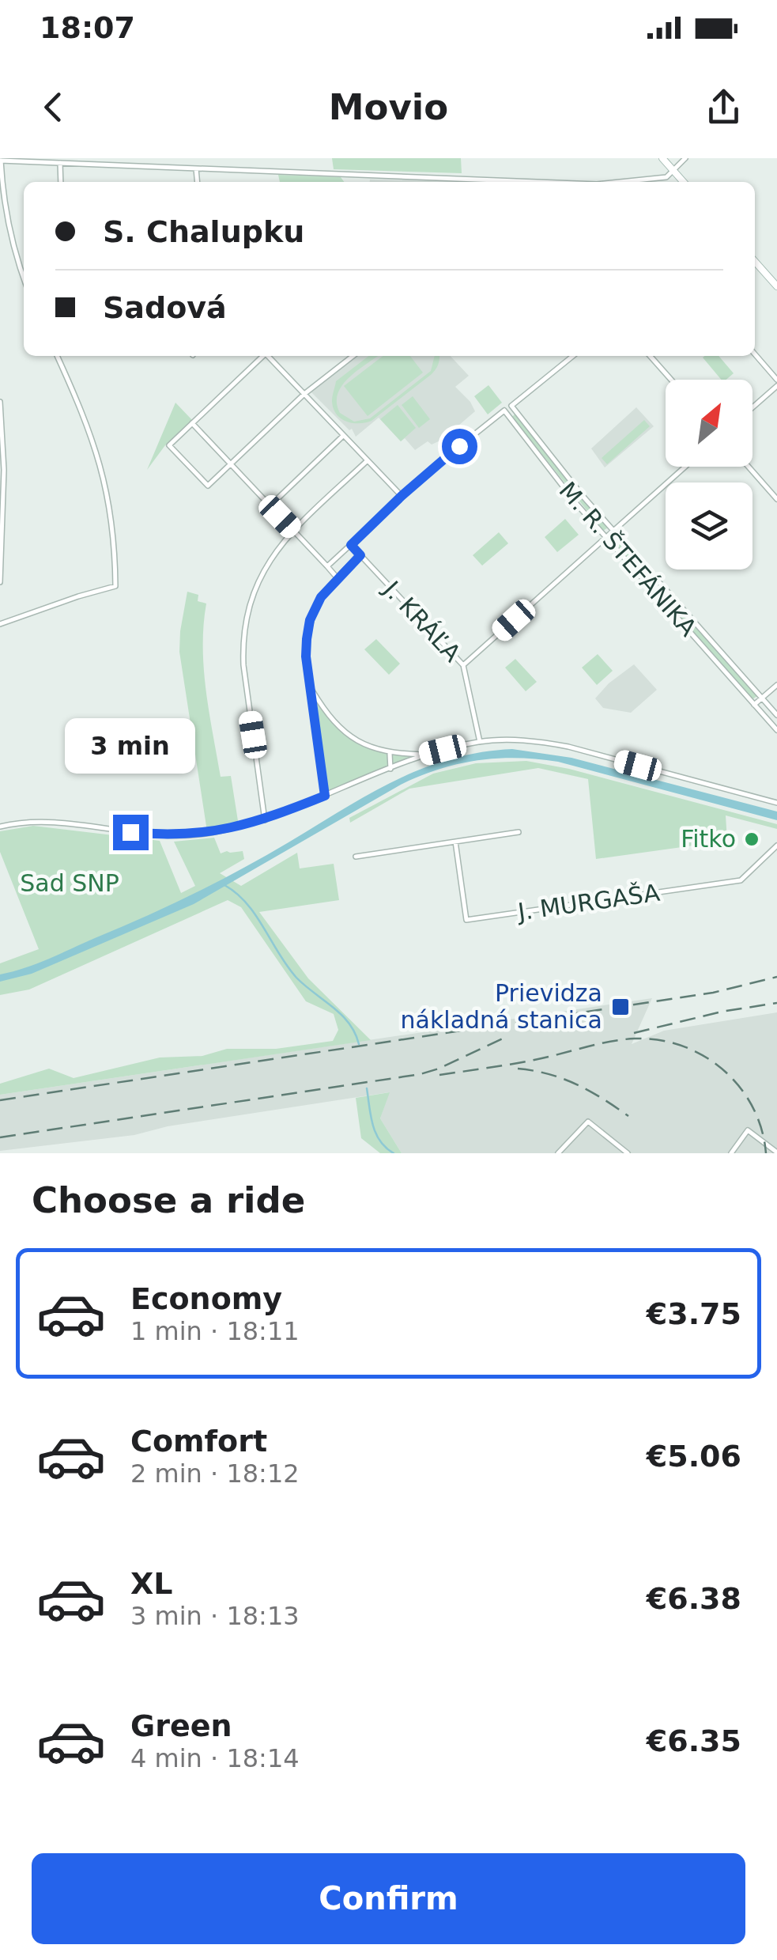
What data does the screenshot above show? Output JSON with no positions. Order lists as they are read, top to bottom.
{
  "streets": {
    "street": ["M. R. ŠTEFÁNIKA", "J. KRÁĽA", "J. MURGAŠA"]
  },
  "parks": ["Sad SNP"],
  "places": {
    "other": ["Fitko"],
    "transit": ["Prievidza nákladná stanica"]
  },
  "north": "top right",
  "page": {
    "status": "18:07",
    "header": "Movio",
    "banner": ["S. Chalupku", "Sadová"],
    "bubble": "3 min",
    "heading": "Choose a ride",
    "list": [
      {
        "name": "Economy",
        "note": "1 min · 18:11",
        "value": "€3.75"
      },
      {
        "name": "Comfort",
        "note": "2 min · 18:12",
        "value": "€5.06"
      },
      {
        "name": "XL",
        "note": "3 min · 18:13",
        "value": "€6.38"
      },
      {
        "name": "Green",
        "note": "4 min · 18:14",
        "value": "€6.35"
      }
    ],
    "buttons": "Confirm"
  }
}
